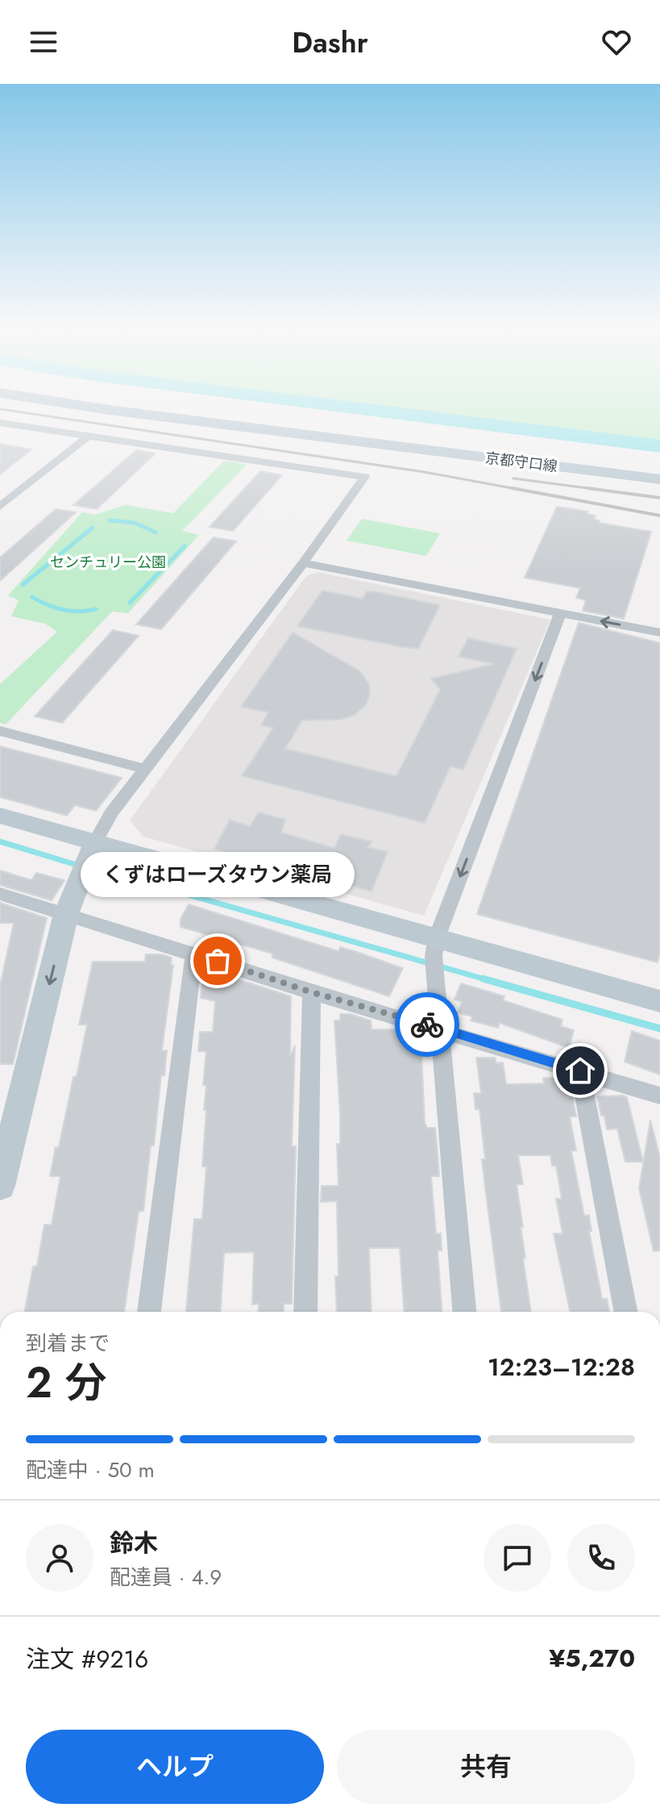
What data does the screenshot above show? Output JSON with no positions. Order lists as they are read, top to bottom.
{
  "streets": {
    "main road": ["京都守口線"]
  },
  "parks": ["センチュリー公園"],
  "places": ["くずはローズタウン薬局"],
  "page": {
    "header": "Dashr",
    "bubble": "くずはローズタウン薬局",
    "heading": ["2 分", "到着まで", "12:23–12:28"],
    "panel": [
      "鈴木",
      "配達員 · 4.9",
      "注文 #9216",
      "¥5,270"
    ],
    "bar": "配達中 · 50 m",
    "buttons": ["ヘルプ", "共有"]
  }
}
